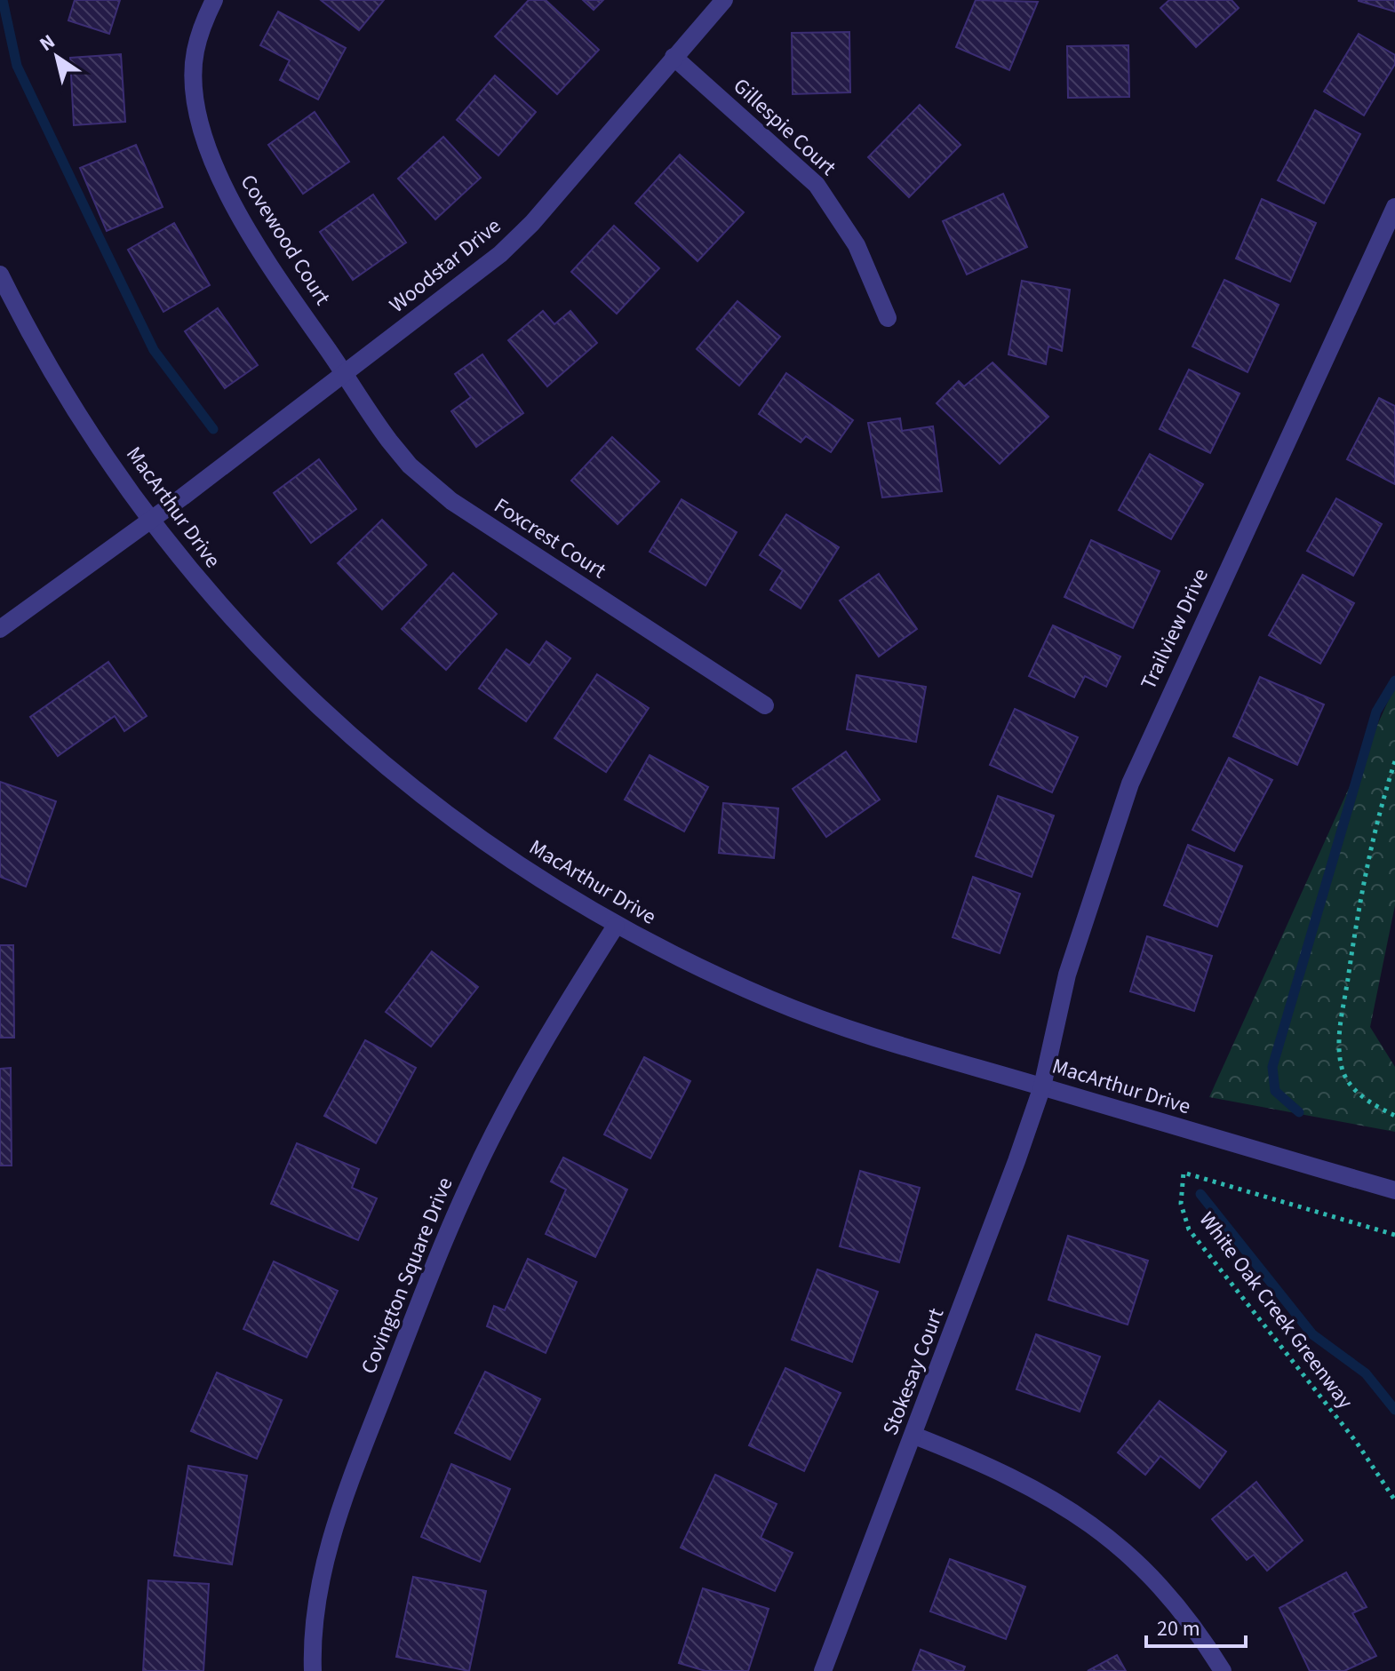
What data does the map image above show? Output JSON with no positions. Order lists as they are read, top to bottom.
{
  "streets": {
    "street": [
      "Gillespie Court",
      "Covewood Court",
      "Woodstar Drive",
      "MacArthur Drive",
      "Foxcrest Court",
      "Trailview Drive",
      "Covington Square Drive",
      "Stokesay Court"
    ],
    "path": ["White Oak Creek Greenway"]
  },
  "crossings": [
    ["Gillespie Court", "Woodstar Drive"],
    ["Covewood Court", "Woodstar Drive"],
    ["Covewood Court", "Foxcrest Court"],
    ["Woodstar Drive", "MacArthur Drive"],
    ["Woodstar Drive", "Foxcrest Court"],
    ["MacArthur Drive", "Trailview Drive"],
    ["MacArthur Drive", "Covington Square Drive"],
    ["MacArthur Drive", "Stokesay Court"],
    ["Trailview Drive", "Stokesay Court"]
  ],
  "scale_bar": "20 m",
  "north": "top left"
}
